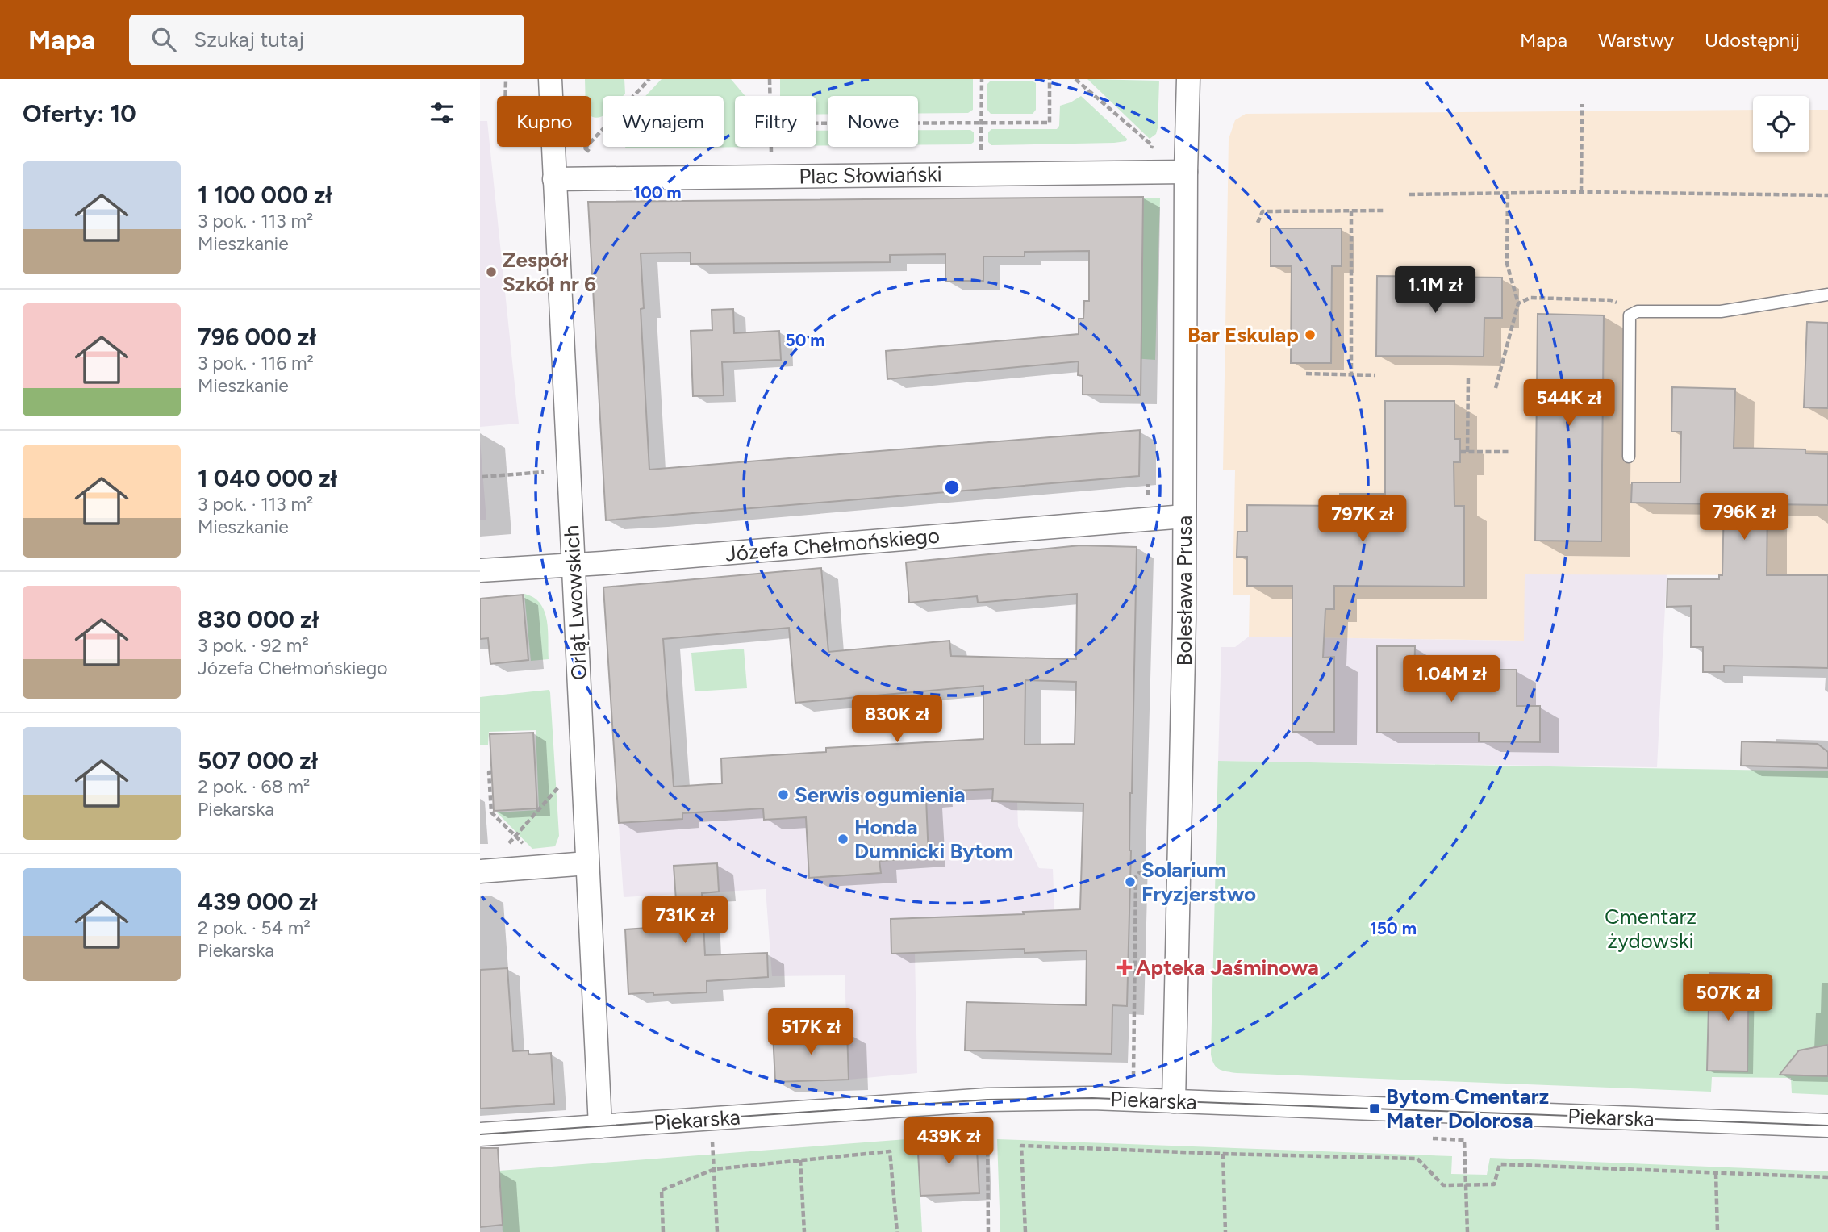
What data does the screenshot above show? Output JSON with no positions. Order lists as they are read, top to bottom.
{
  "streets": {
    "street": [
      "Plac Słowiański",
      "Józefa Chełmońskiego",
      "Bolesława Prusa",
      "Orląt Lwowskich",
      "Piekarska"
    ]
  },
  "crossings": [
    ["Plac Słowiański", "Bolesława Prusa"],
    ["Plac Słowiański", "Orląt Lwowskich"],
    ["Józefa Chełmońskiego", "Bolesława Prusa"],
    ["Józefa Chełmońskiego", "Orląt Lwowskich"],
    ["Bolesława Prusa", "Piekarska"],
    ["Orląt Lwowskich", "Piekarska"]
  ],
  "parks": ["Cmentarz żydowski"],
  "places": {
    "other": [
      "Zespół Szkół nr 6",
      "Bar Eskulap",
      "Serwis ogumienia",
      "Honda Dumnicki Bytom",
      "Solarium Fryzjerstwo"
    ],
    "health": ["Apteka Jaśminowa"],
    "transit": ["Bytom Cmentarz Mater Dolorosa"]
  },
  "page": {
    "header": "Mapa",
    "search": "Szukaj tutaj",
    "nav": ["Mapa", "Warstwy", "Udostępnij"],
    "heading": "Oferty: 10",
    "chip": [
      "Kupno",
      "Wynajem",
      "Filtry",
      "Nowe"
    ],
    "list": [
      {
        "name": "1 100 000 zł",
        "note": "3 pok. · 113 m² · Mieszkanie"
      },
      {
        "name": "796 000 zł",
        "note": "3 pok. · 116 m² · Mieszkanie"
      },
      {
        "name": "1 040 000 zł",
        "note": "3 pok. · 113 m² · Mieszkanie"
      },
      {
        "name": "830 000 zł",
        "note": "3 pok. · 92 m² · Józefa Chełmońskiego"
      },
      {
        "name": "507 000 zł",
        "note": "2 pok. · 68 m² · Piekarska"
      },
      {
        "name": "439 000 zł",
        "note": "2 pok. · 54 m² · Piekarska"
      }
    ],
    "price": [
      "1.1M zł",
      "544K zł",
      "796K zł",
      "797K zł",
      "1.04M zł",
      "830K zł",
      "731K zł",
      "507K zł",
      "517K zł",
      "439K zł"
    ]
  },
  "rings": ["100 m", "50 m", "150 m"]
}
